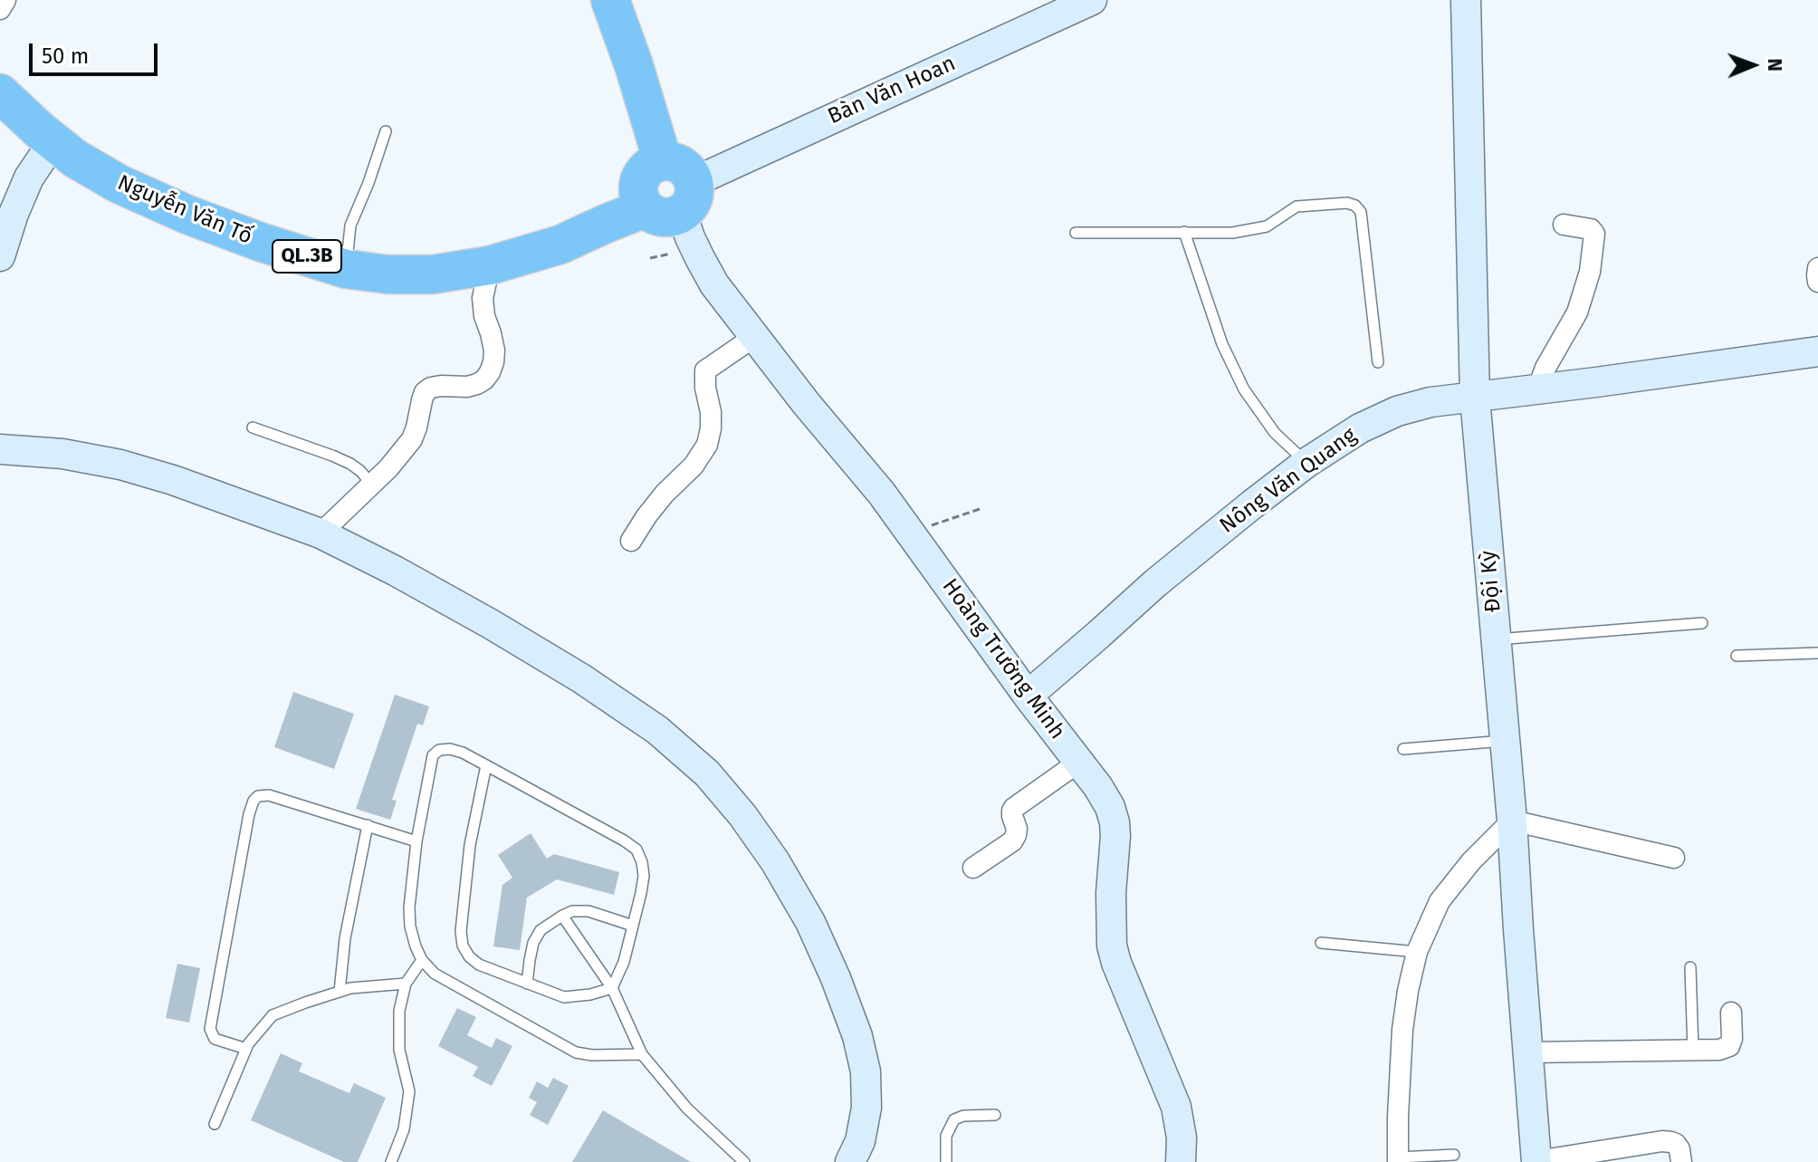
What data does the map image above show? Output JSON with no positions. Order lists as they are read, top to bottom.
{
  "streets": {
    "highway": ["Nguyễn Văn Tố", "QL.3B"],
    "street": [
      "Bàn Văn Hoan",
      "Nông Văn Quang",
      "Đội Kỳ",
      "Hoàng Trường Minh"
    ]
  },
  "crossings": [
    ["Bàn Văn Hoan", "Nguyễn Văn Tố"],
    ["Bàn Văn Hoan", "Hoàng Trường Minh"],
    ["Nguyễn Văn Tố", "Hoàng Trường Minh"],
    ["Nông Văn Quang", "Đội Kỳ"],
    ["Nông Văn Quang", "Hoàng Trường Minh"]
  ],
  "scale_bar": "50 m",
  "north": "right"
}
